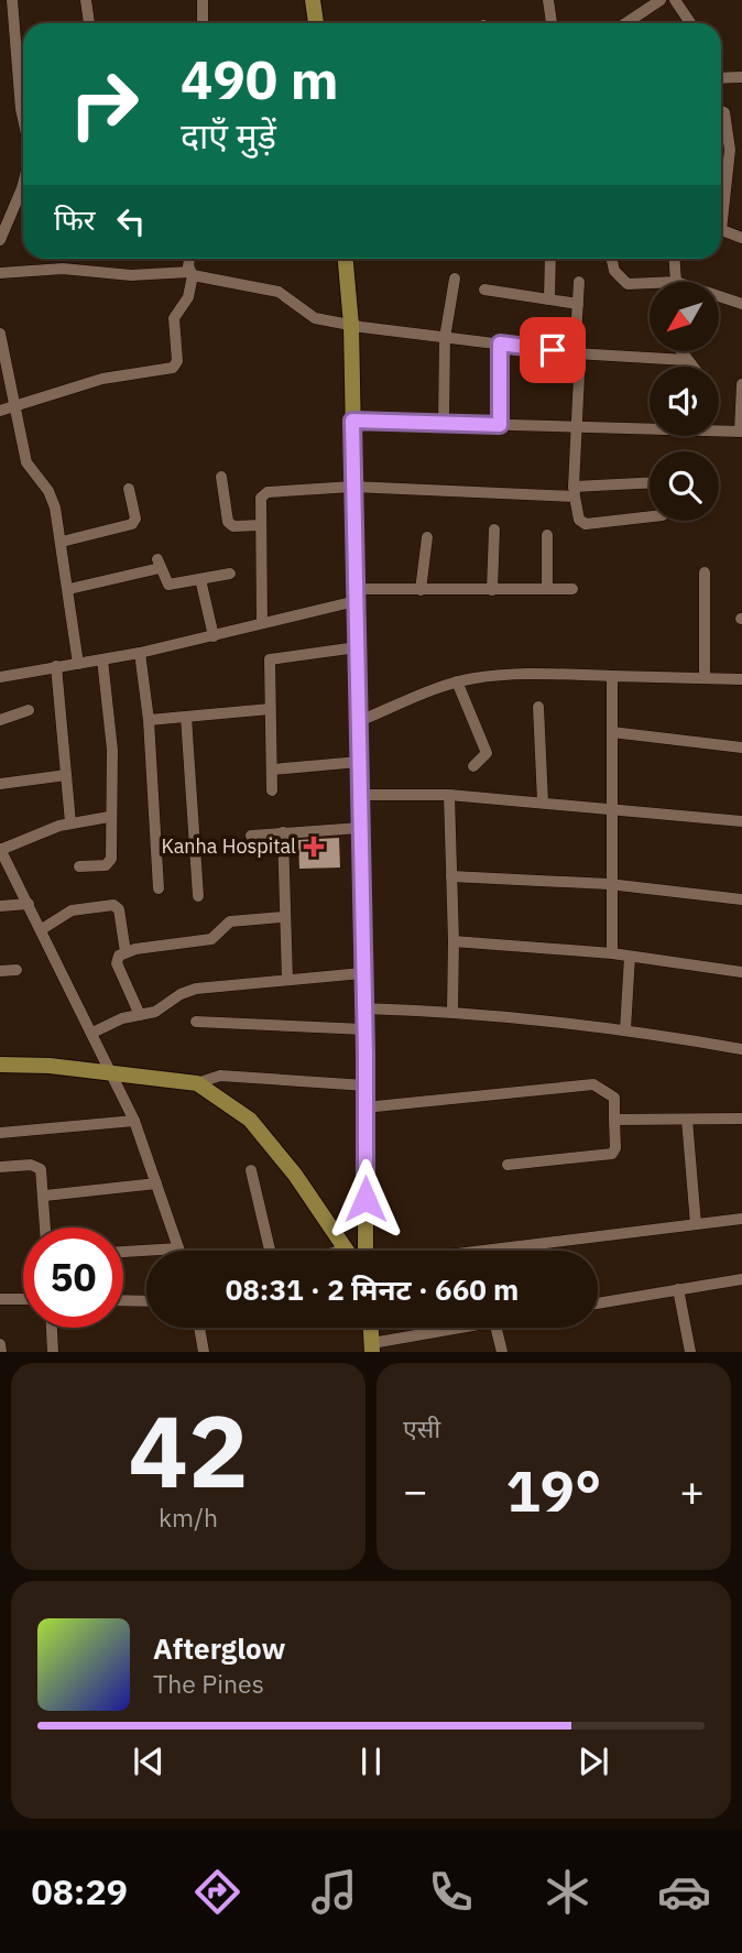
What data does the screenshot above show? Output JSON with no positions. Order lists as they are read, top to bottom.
{
  "places": {
    "health": ["Kanha Hospital"]
  },
  "north": "bottom left",
  "page": {
    "turn": ["490 m", "दाएँ मुड़ें"],
    "then": "फिर",
    "limit": "50",
    "trip": "08:31 · 2 मिनट · 660 m",
    "tile": [
      ["42", "km/h"],
      "एसी"
    ],
    "heat": ["−", "19°", "+"],
    "song": ["Afterglow", "The Pines"],
    "tabs": "08:29"
  }
}
